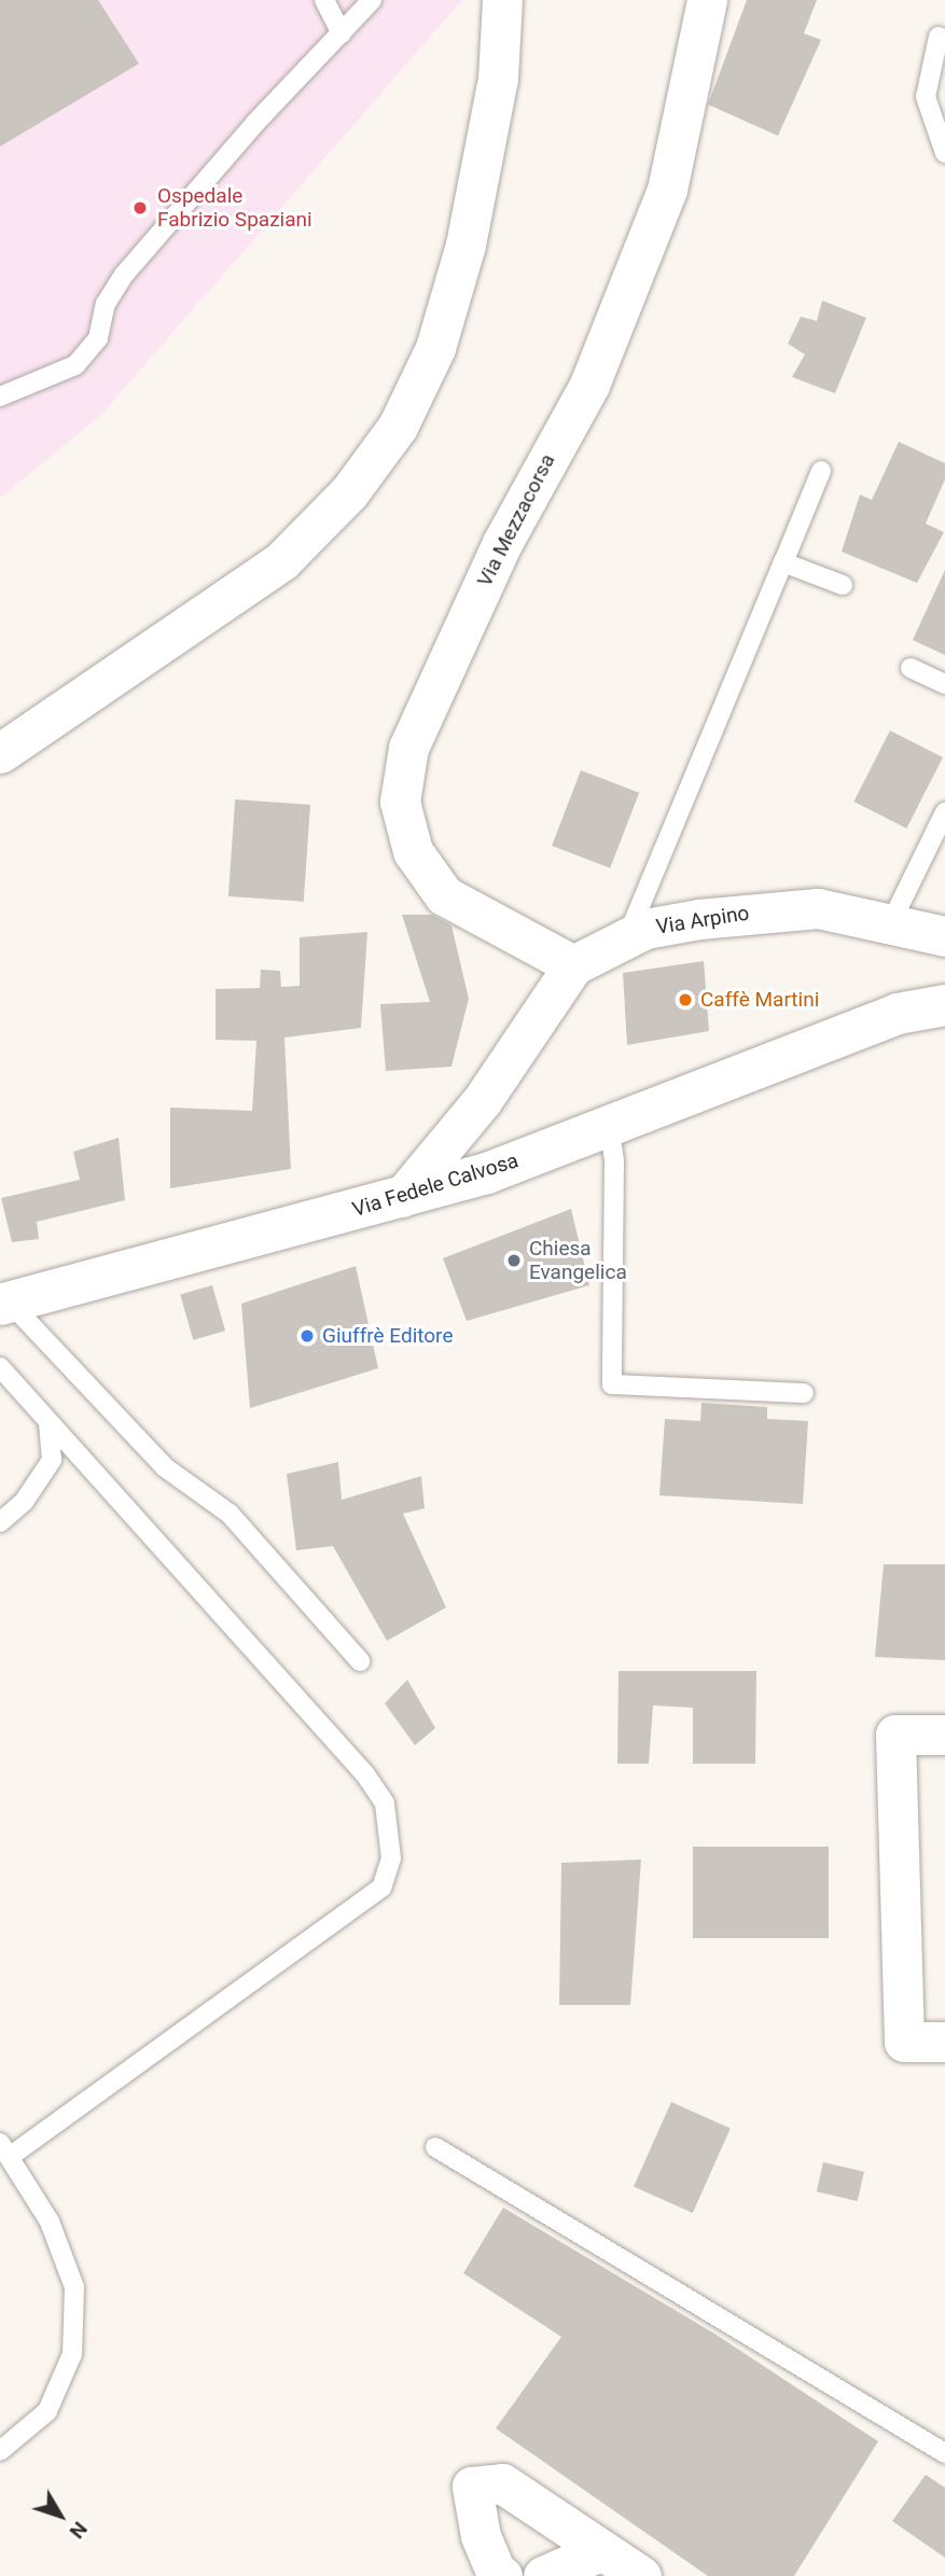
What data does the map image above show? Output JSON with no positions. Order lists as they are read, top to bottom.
{
  "streets": {
    "street": ["Via Mezzacorsa", "Via Arpino", "Via Fedele Calvosa"]
  },
  "crossings": [
    ["Via Mezzacorsa", "Via Arpino"],
    ["Via Arpino", "Via Fedele Calvosa"]
  ],
  "places": [
    "Ospedale Fabrizio Spaziani",
    "Caffè Martini",
    "Chiesa Evangelica",
    "Giuffrè Editore"
  ],
  "north": "bottom right"
}
